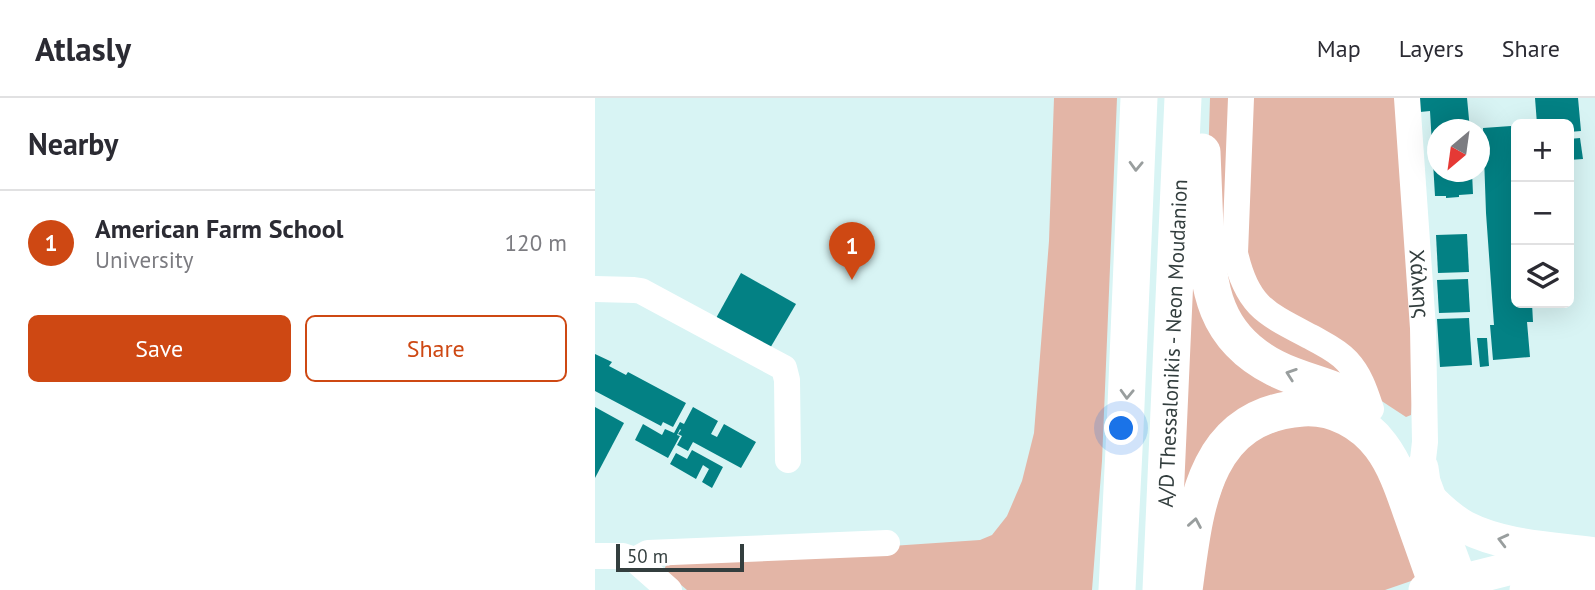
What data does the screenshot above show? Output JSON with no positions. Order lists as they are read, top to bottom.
{
  "streets": {
    "highway": ["A/D Thessalonikis - Neon Moudanion"],
    "street": ["Χάλκης"]
  },
  "scale_bar": "50 m",
  "north": "bottom left",
  "page": {
    "header": "Atlasly",
    "nav": ["Map", "Layers", "Share"],
    "heading": "Nearby",
    "map_buttons": ["+", "−"],
    "list": [
      {
        "mark": "1",
        "name": "American Farm School",
        "note": "University",
        "value": "120 m"
      }
    ],
    "pins": "1",
    "buttons": ["Save", "Share"],
    "scale": "50 m"
  }
}
